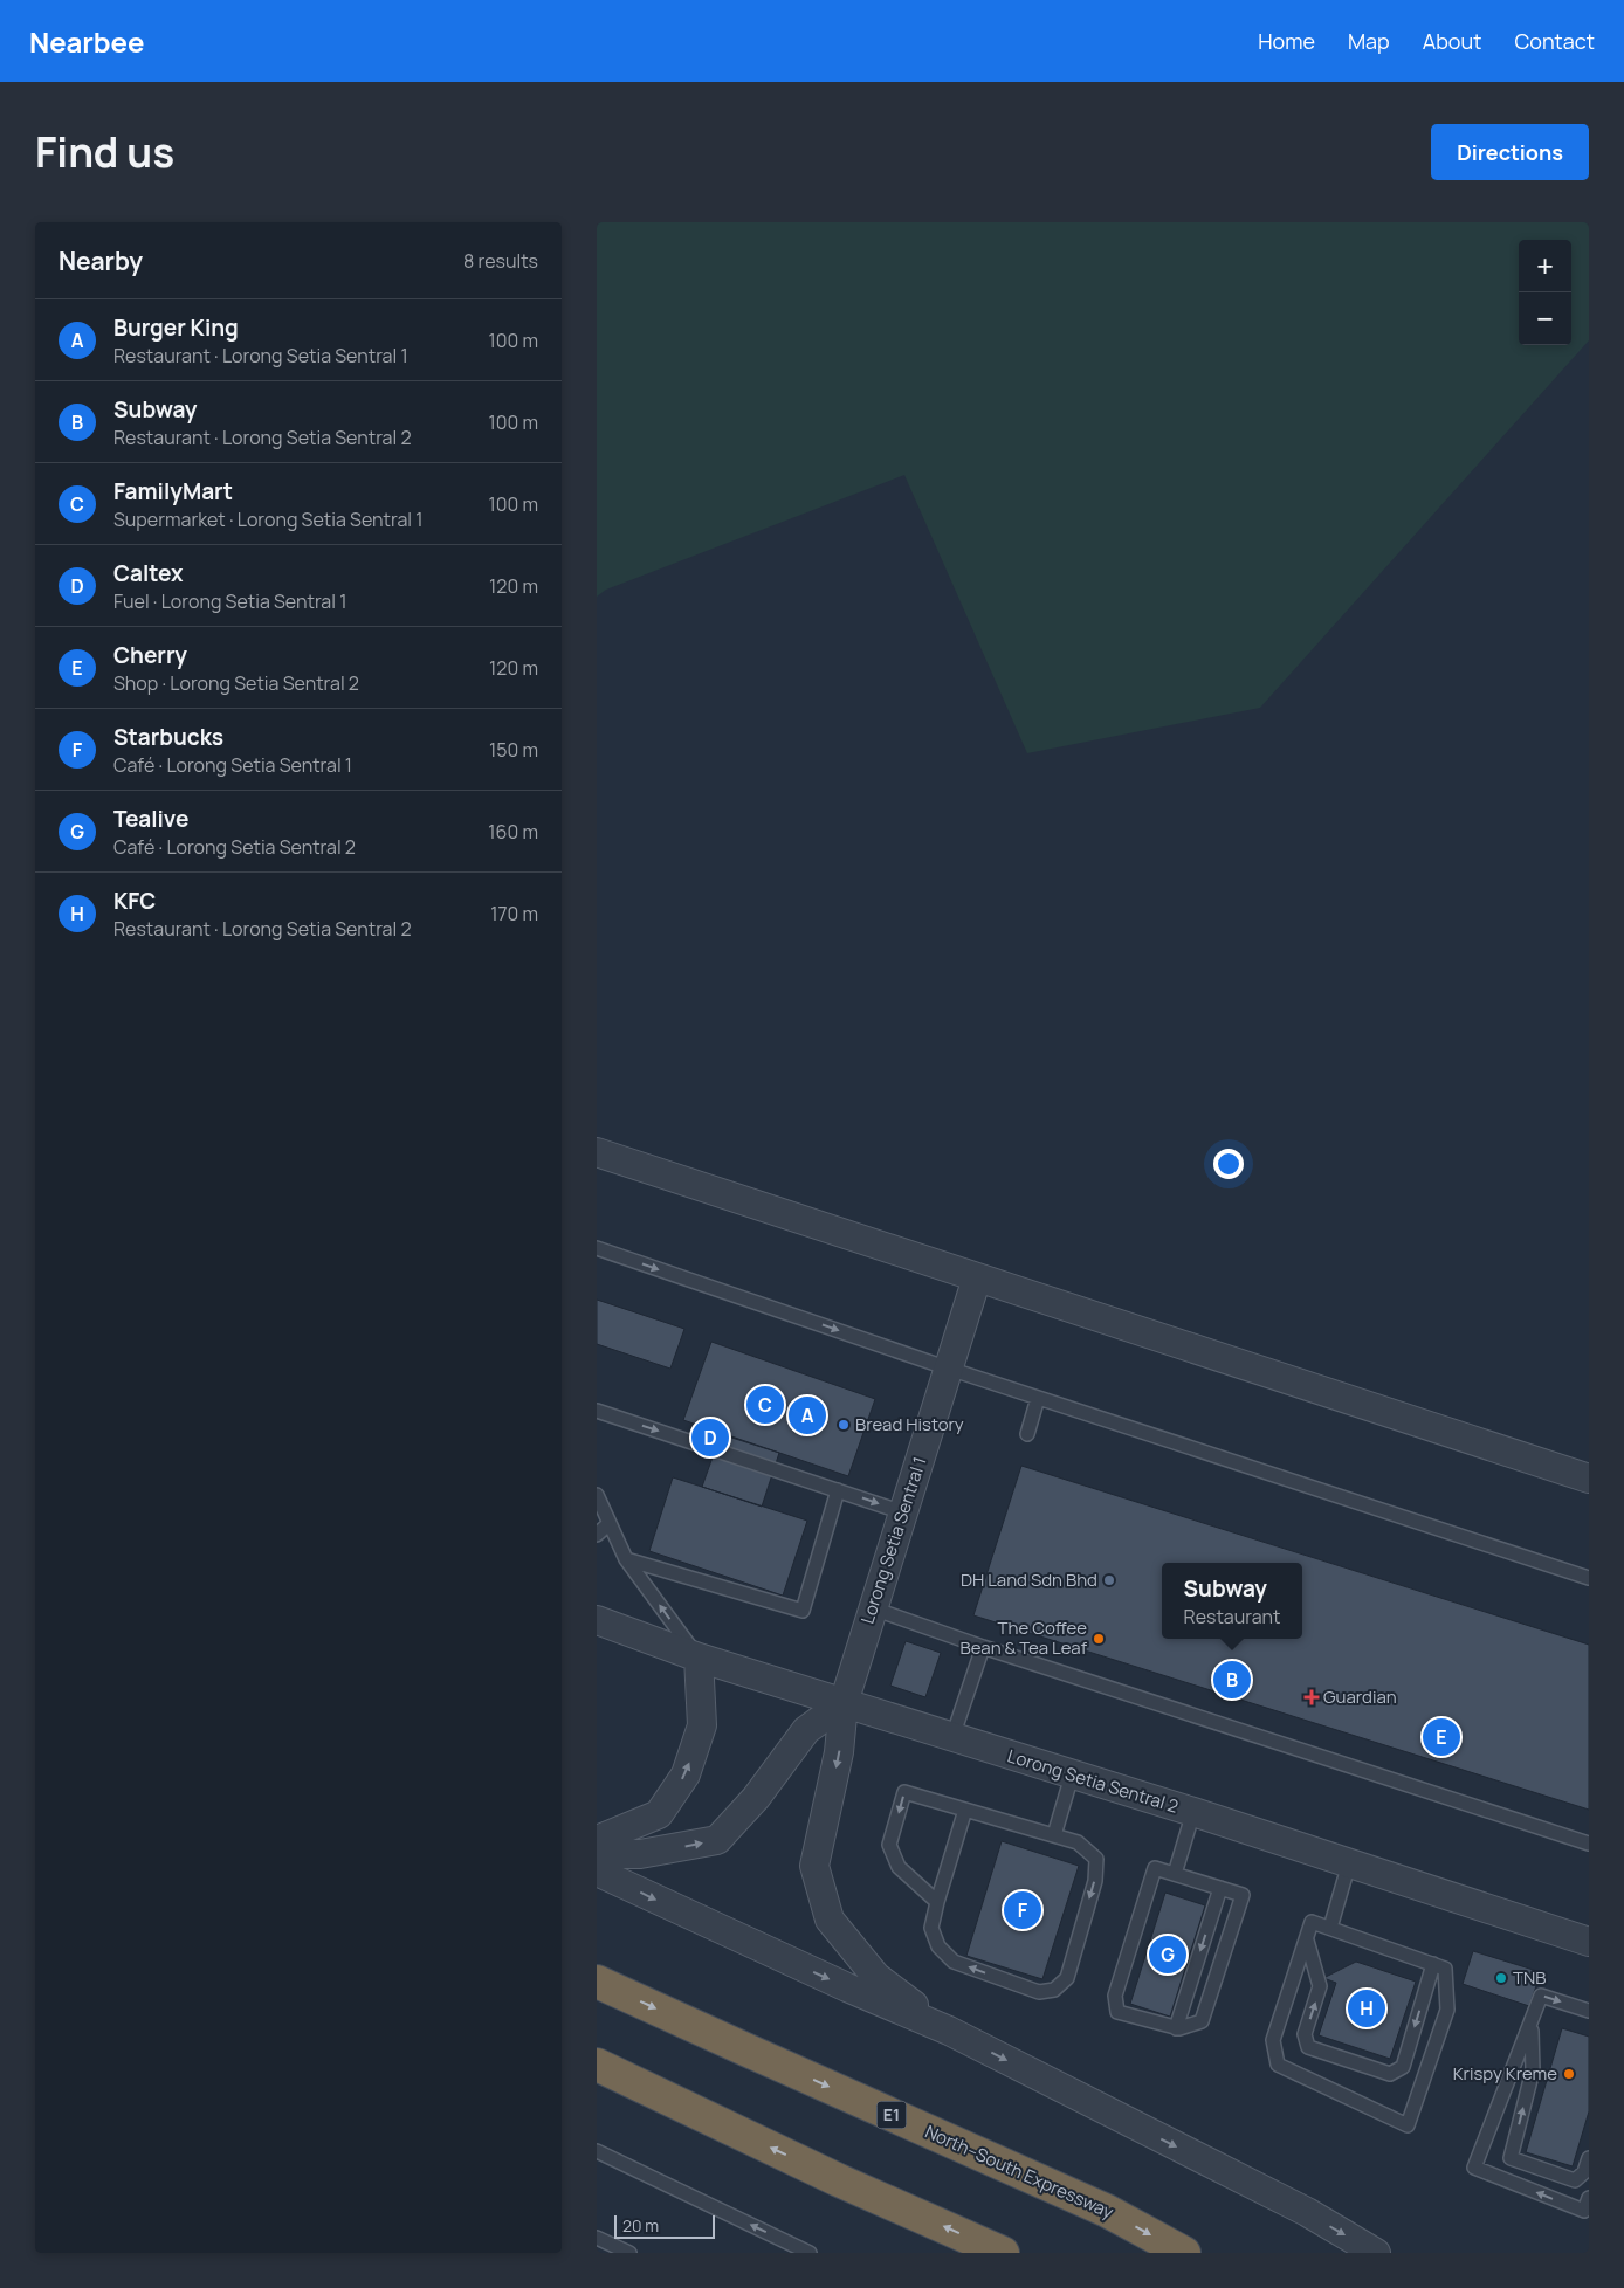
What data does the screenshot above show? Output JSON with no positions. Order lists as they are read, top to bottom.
{
  "streets": {
    "highway": ["E1", "North–South Expressway"],
    "street": ["Lorong Setia Sentral 1", "Lorong Setia Sentral 2"]
  },
  "crossings": [
    ["Lorong Setia Sentral 1", "Lorong Setia Sentral 2"]
  ],
  "one_way": ["Lorong Setia Sentral 1"],
  "places": {
    "other": [
      "Bread History",
      "DH Land Sdn Bhd",
      "The Coffee Bean & Tea Leaf",
      "TNB",
      "Krispy Kreme"
    ],
    "health": ["Guardian"]
  },
  "scale_bar": "20 m",
  "page": {
    "header": "Nearbee",
    "nav": [
      "Home",
      "Map",
      "About",
      "Contact"
    ],
    "title": "Find us",
    "buttons": "Directions",
    "heading": ["Nearby", "8 results"],
    "map_buttons": ["+", "−"],
    "list": [
      {
        "mark": "A",
        "name": "Burger King",
        "note": "Restaurant · Lorong Setia Sentral 1",
        "value": "100 m"
      },
      {
        "mark": "B",
        "name": "Subway",
        "note": "Restaurant · Lorong Setia Sentral 2",
        "value": "100 m"
      },
      {
        "mark": "C",
        "name": "FamilyMart",
        "note": "Supermarket · Lorong Setia Sentral 1",
        "value": "100 m"
      },
      {
        "mark": "D",
        "name": "Caltex",
        "note": "Fuel · Lorong Setia Sentral 1",
        "value": "120 m"
      },
      {
        "mark": "E",
        "name": "Cherry",
        "note": "Shop · Lorong Setia Sentral 2",
        "value": "120 m"
      },
      {
        "mark": "F",
        "name": "Starbucks",
        "note": "Café · Lorong Setia Sentral 1",
        "value": "150 m"
      },
      {
        "mark": "G",
        "name": "Tealive",
        "note": "Café · Lorong Setia Sentral 2",
        "value": "160 m"
      },
      {
        "mark": "H",
        "name": "KFC",
        "note": "Restaurant · Lorong Setia Sentral 2",
        "value": "170 m"
      }
    ],
    "pins": [
      "C",
      "A",
      "D",
      "B",
      "E",
      "F",
      "G",
      "H"
    ],
    "popup": ["Subway", "Restaurant"],
    "scale": "20 m"
  }
}
